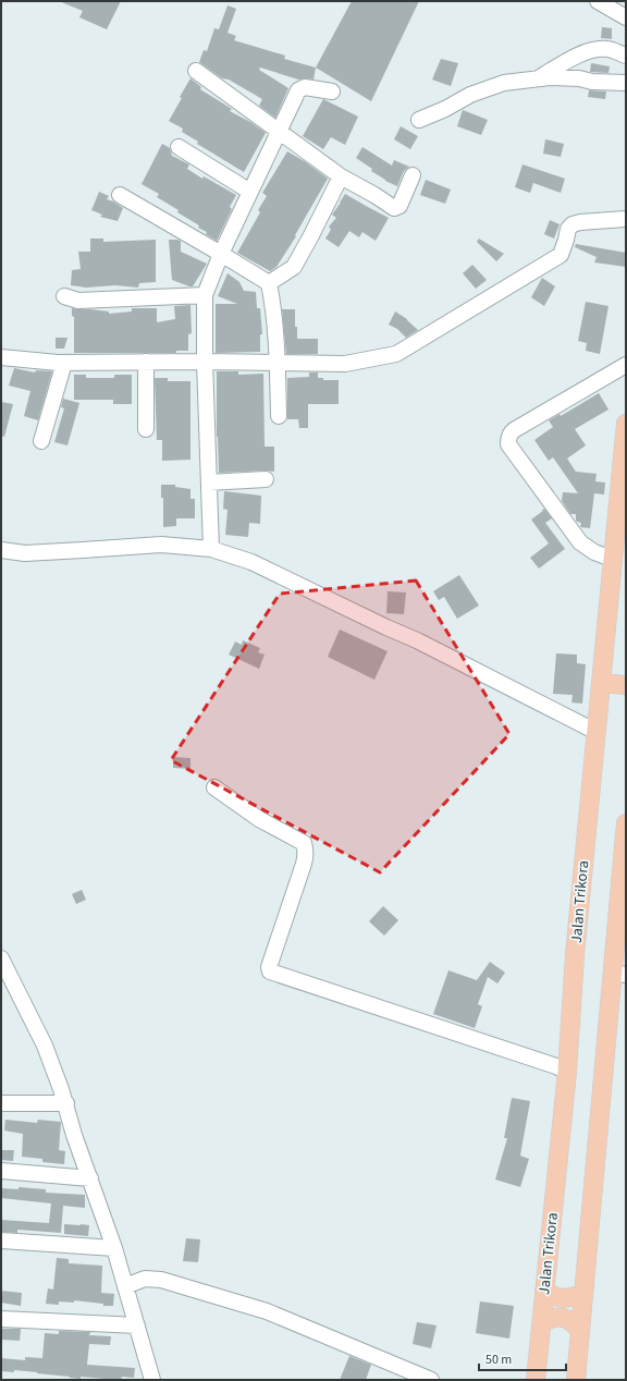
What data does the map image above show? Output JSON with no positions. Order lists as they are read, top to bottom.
{
  "streets": {
    "main road": ["Jalan Trikora"]
  },
  "scale_bar": "50 m"
}
